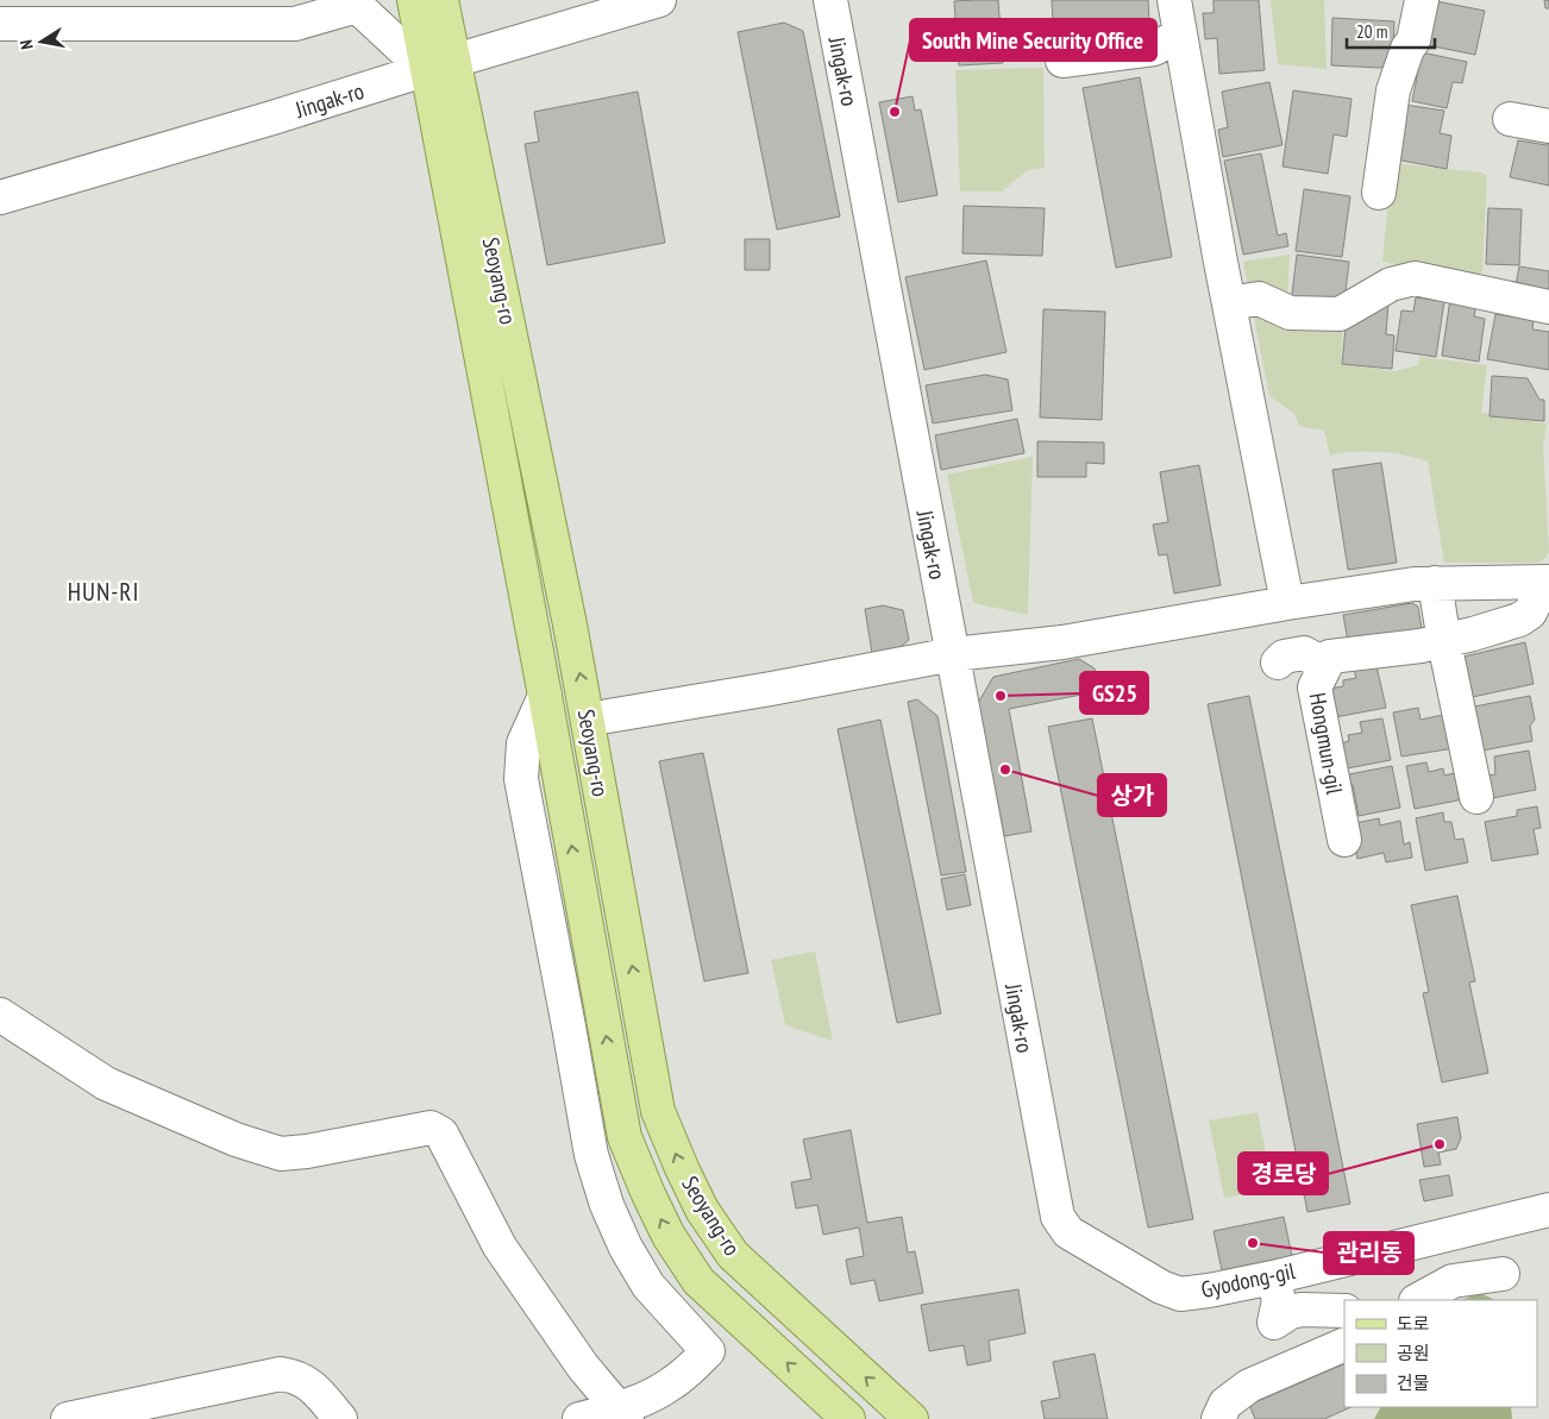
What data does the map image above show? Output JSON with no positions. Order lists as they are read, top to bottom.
{
  "streets": {
    "main road": ["Seoyang-ro"],
    "street": ["Jingak-ro", "Hongmun-gil", "Gyodong-gil"]
  },
  "crossings": [
    ["Jingak-ro", "Seoyang-ro"],
    ["Jingak-ro", "Gyodong-gil"]
  ],
  "one_way": ["Seoyang-ro"],
  "districts": ["HUN-RI"],
  "places": [
    "South Mine Security Office",
    "GS25",
    "상가",
    "경로당",
    "관리동"
  ],
  "legend": ["도로", "공원", "건물"],
  "scale_bar": "20 m",
  "north": "left"
}
